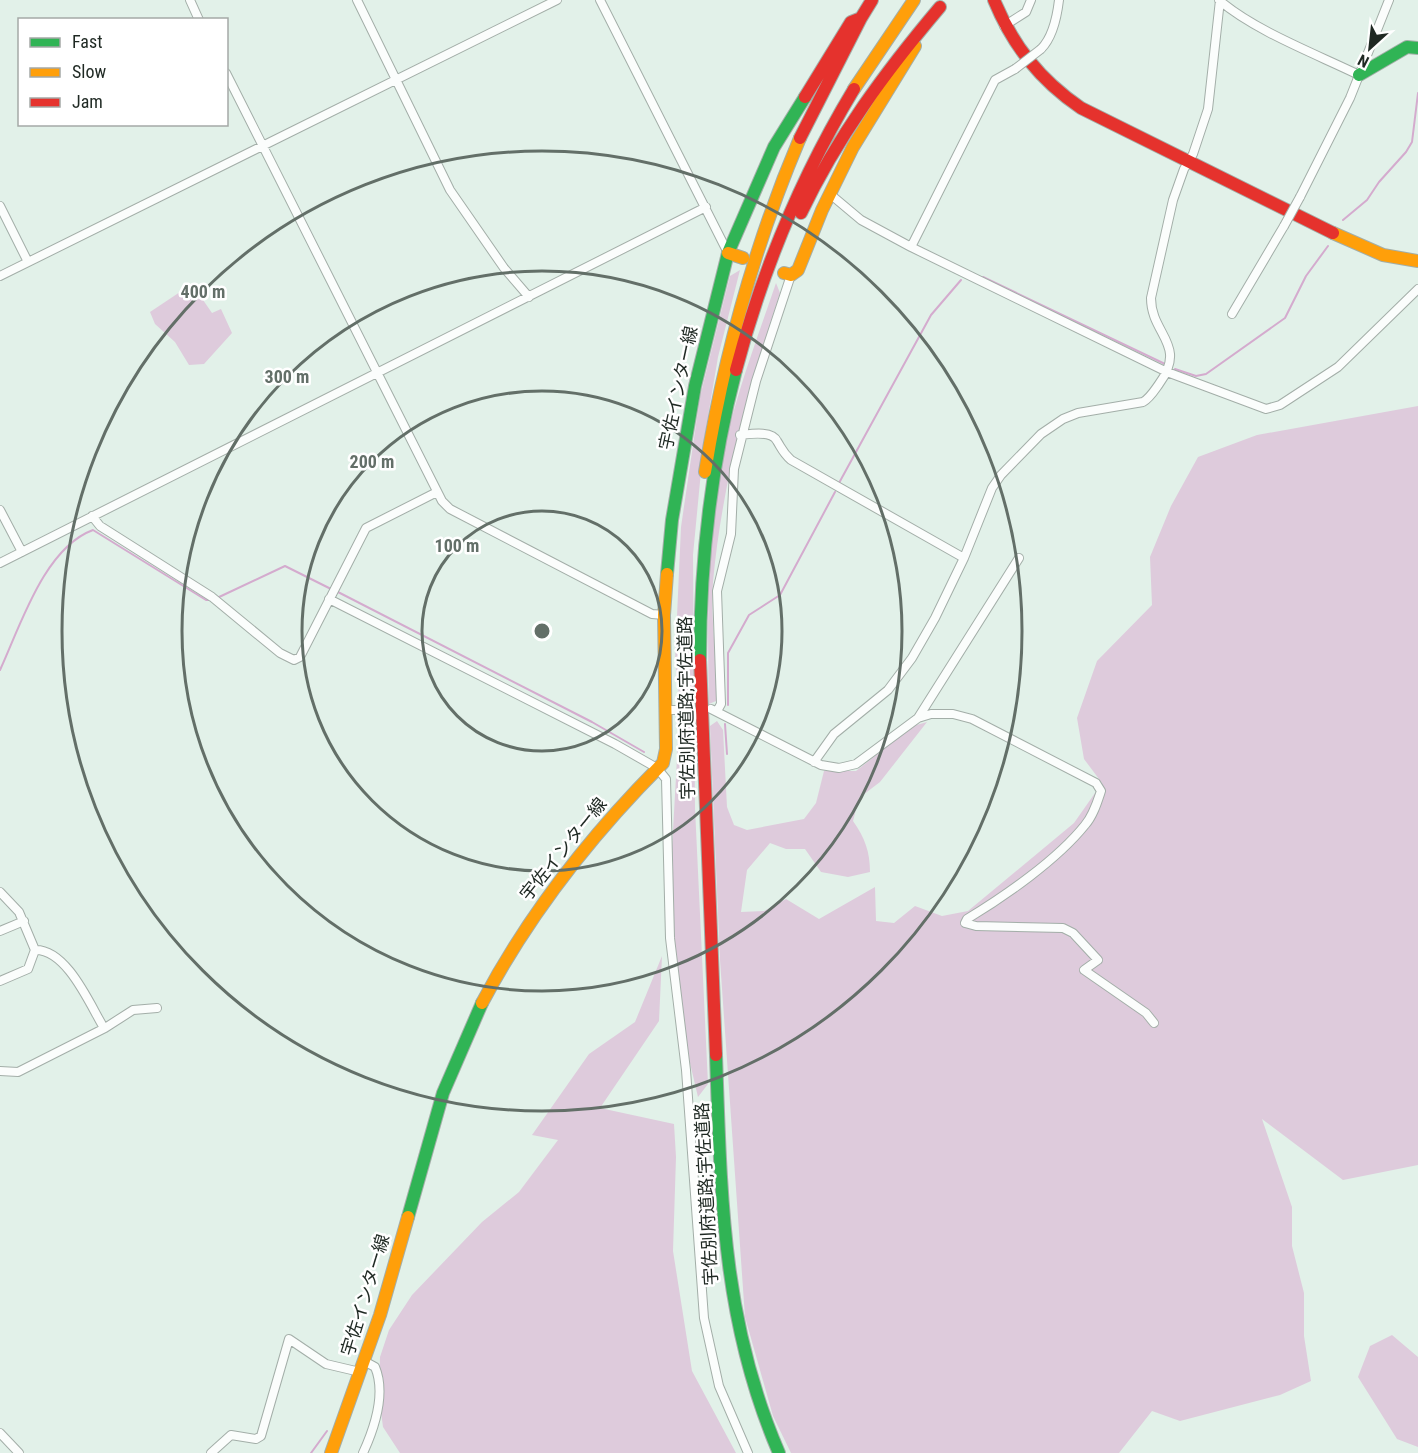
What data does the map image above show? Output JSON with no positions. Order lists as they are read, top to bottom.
{
  "streets": {
    "main road": ["宇佐インター線", "宇佐別府道路;宇佐道路"]
  },
  "legend": ["Fast", "Slow", "Jam"],
  "north": "bottom left",
  "rings": [
    "400 m",
    "300 m",
    "200 m",
    "100 m"
  ]
}
